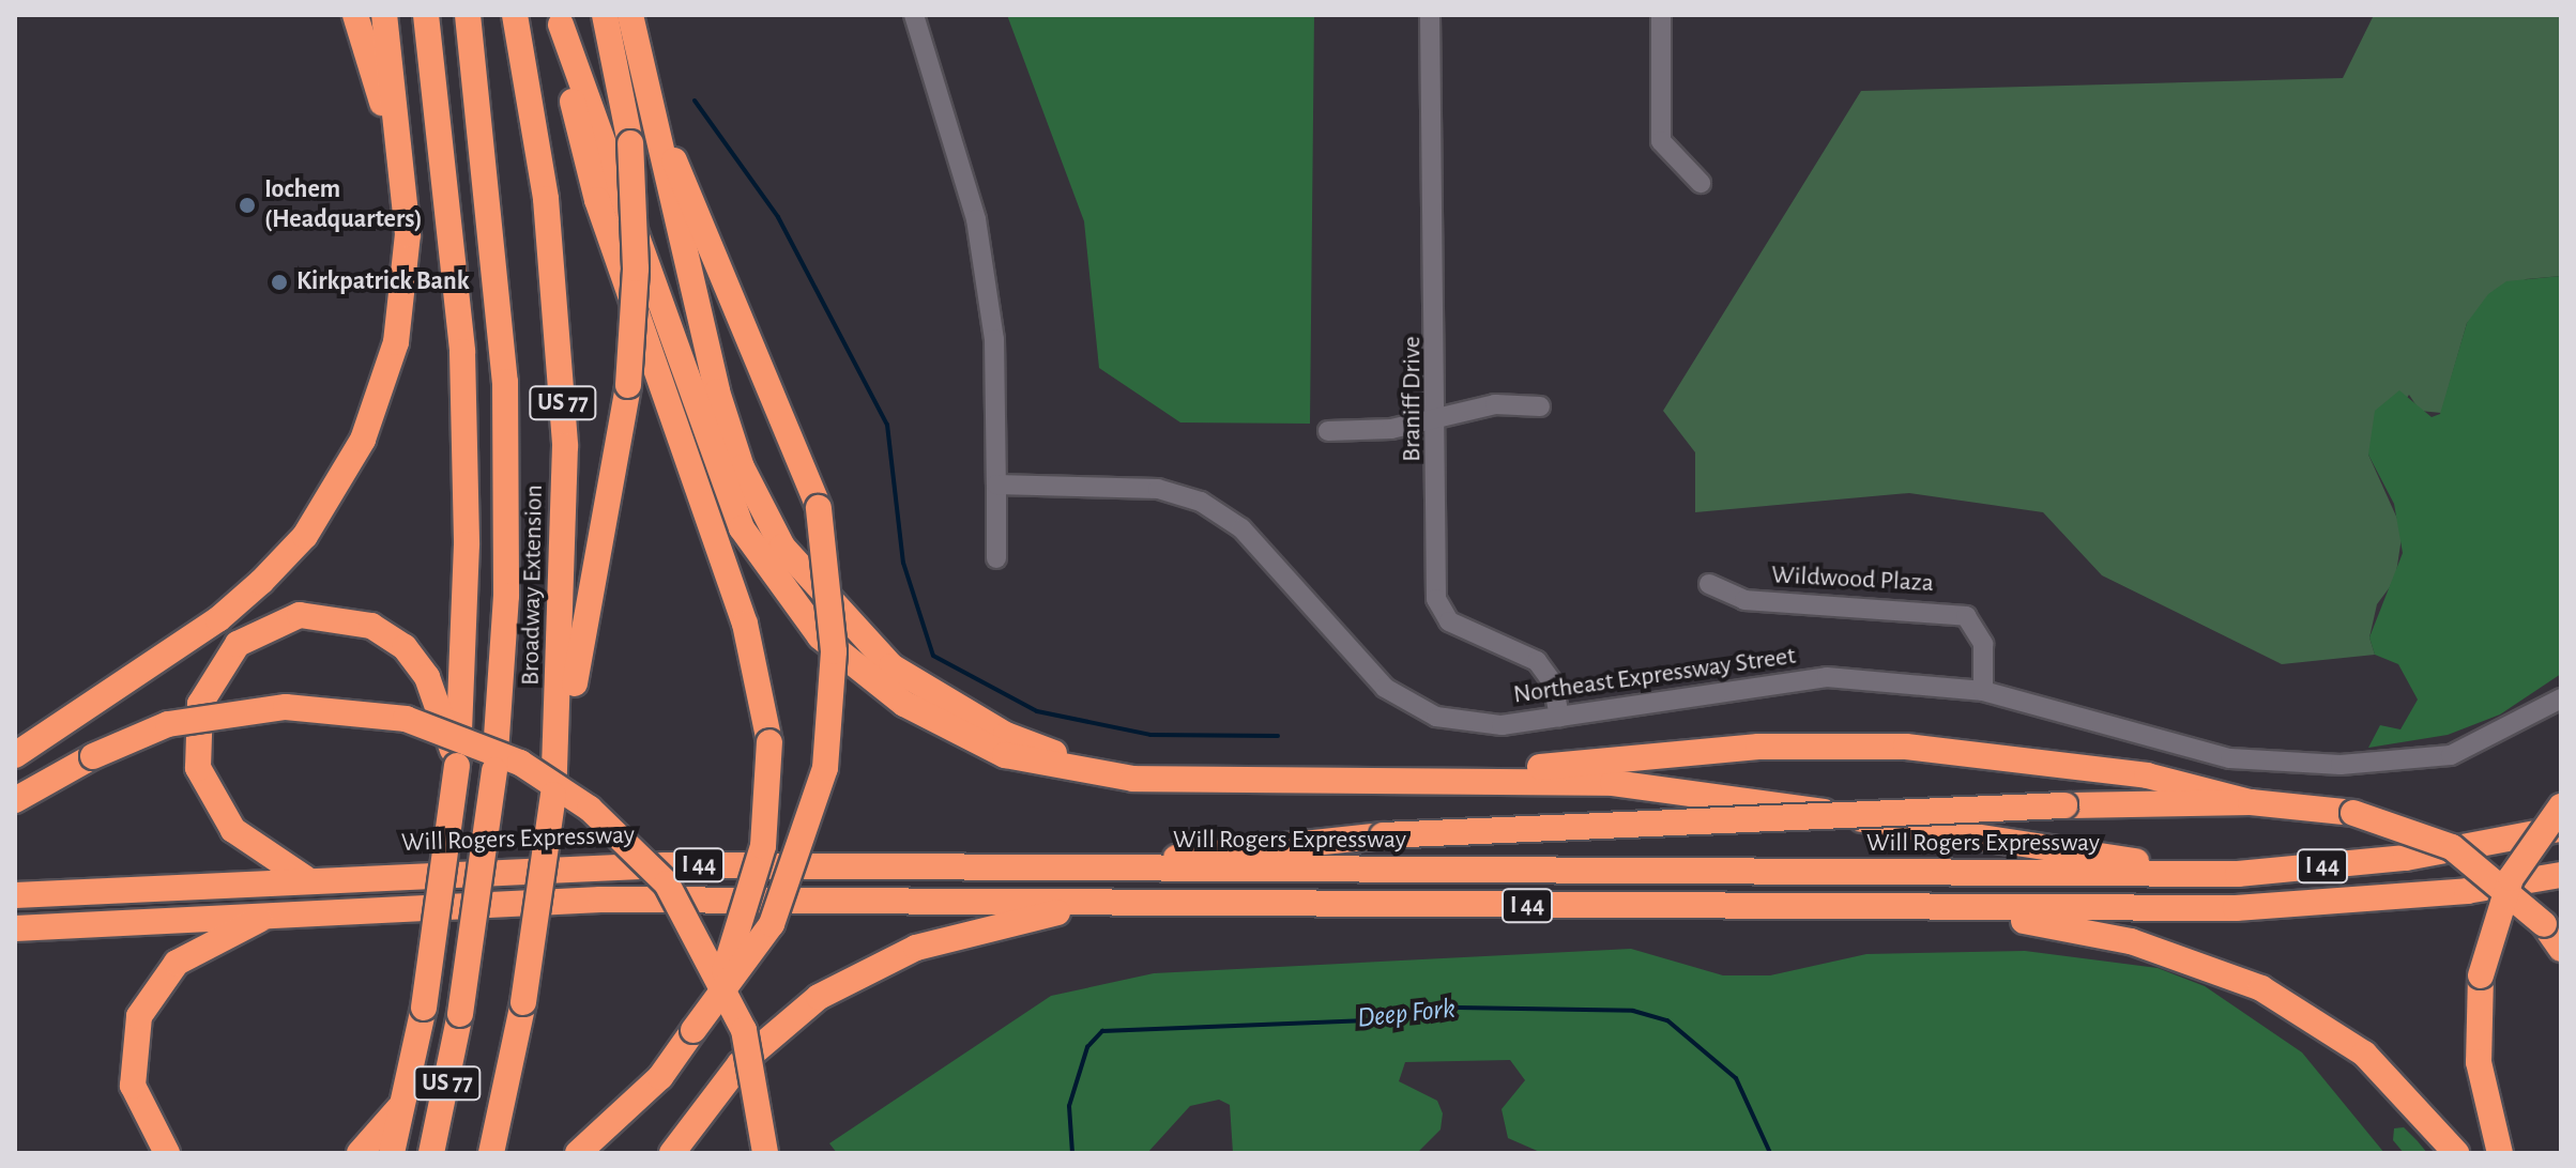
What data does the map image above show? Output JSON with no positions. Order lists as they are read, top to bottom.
{
  "streets": {
    "highway": [
      "US 77",
      "Broadway Extension",
      "Will Rogers Expressway",
      "I 44"
    ],
    "street": ["Braniff Drive", "Wildwood Plaza", "Northeast Expressway Street"]
  },
  "crossings": [
    ["Braniff Drive", "Northeast Expressway Street"],
    ["Wildwood Plaza", "Northeast Expressway Street"]
  ],
  "water": ["Deep Fork"],
  "places": ["Iochem (Headquarters)", "Kirkpatrick Bank"]
}
